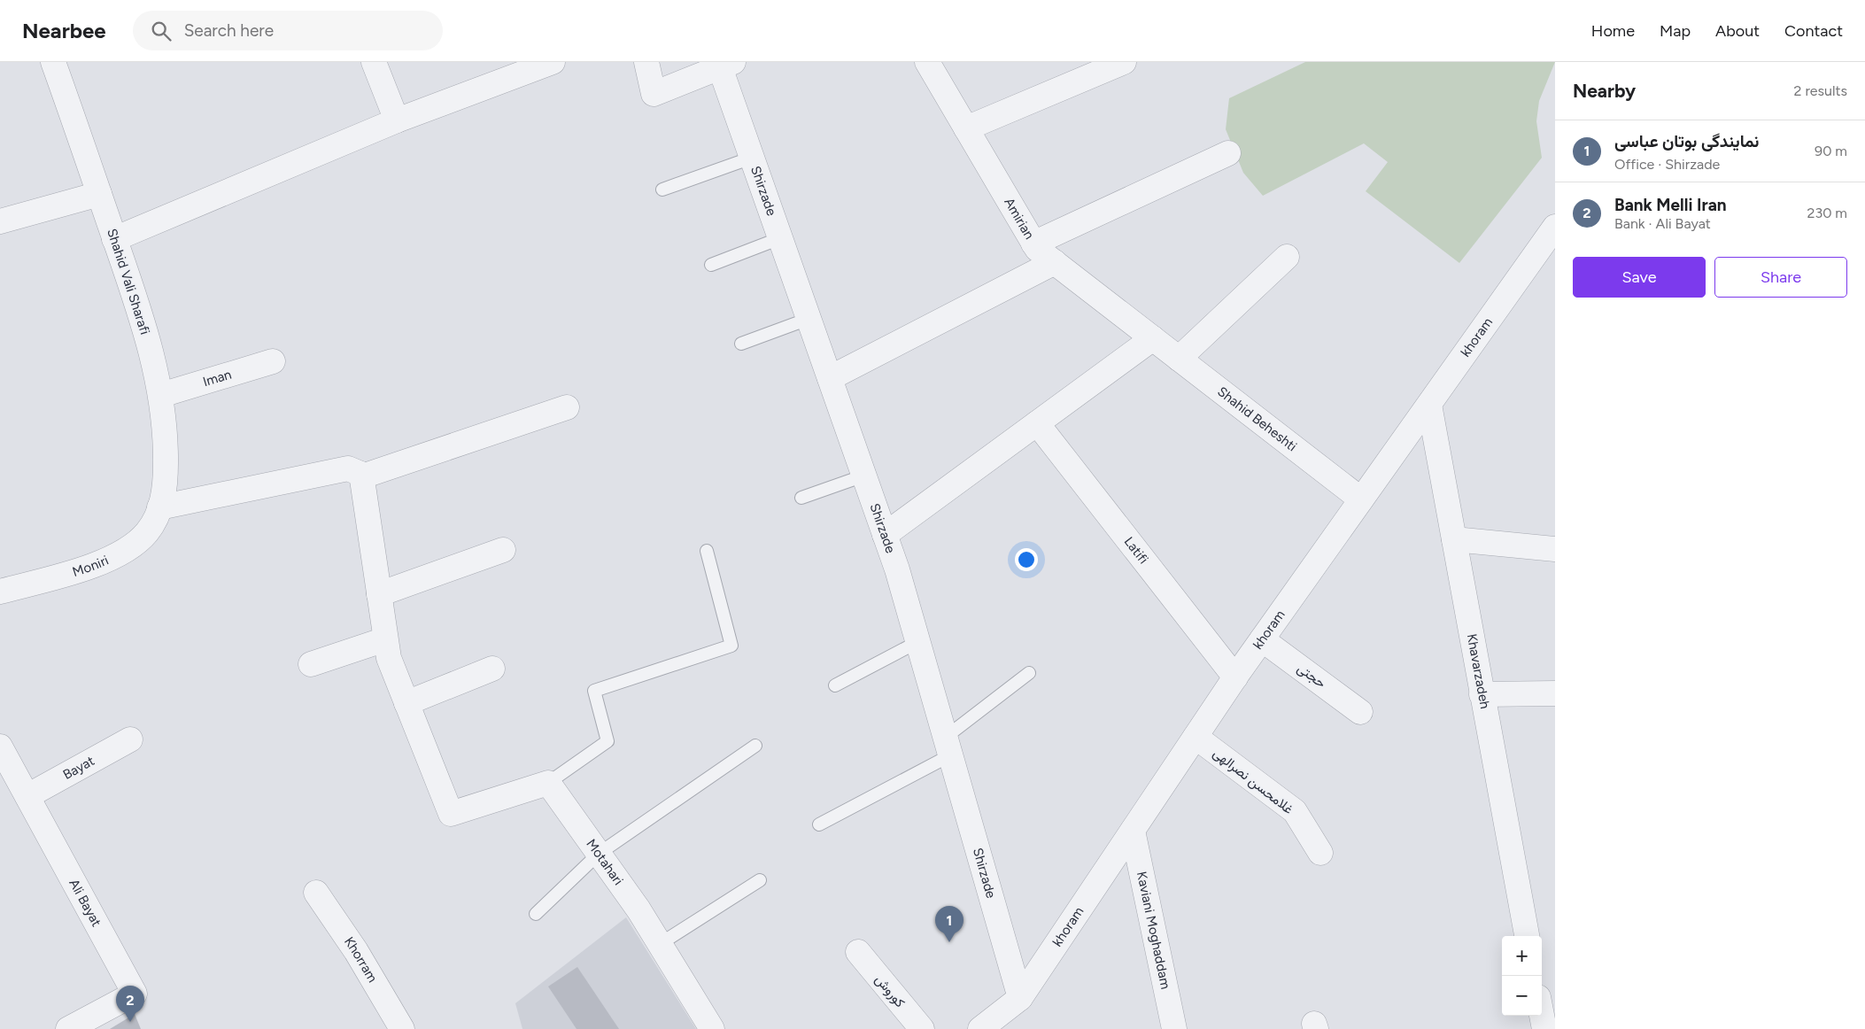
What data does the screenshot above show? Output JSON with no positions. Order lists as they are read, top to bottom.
{
  "streets": {
    "street": [
      "Shirzade",
      "Amirian",
      "Shahid Vali Sharafi",
      "khoram",
      "Iman",
      "Shahid Beheshti",
      "Latifi",
      "Moniri",
      "Khavarzadeh",
      "حجتی",
      "Bayat",
      "غلامحسن نصرالهی",
      "Motahari",
      "Ali Bayat",
      "Kaviani Moghaddam",
      "Khorram",
      "کوروش"
    ]
  },
  "crossings": [
    ["Shirzade", "khoram"],
    ["Amirian", "Shahid Beheshti"],
    ["Shahid Vali Sharafi", "Iman"],
    ["Shahid Vali Sharafi", "Moniri"],
    ["khoram", "Shahid Beheshti"],
    ["khoram", "Latifi"],
    ["khoram", "Khavarzadeh"],
    ["khoram", "حجتی"],
    ["khoram", "غلامحسن نصرالهی"],
    ["khoram", "Kaviani Moghaddam"],
    ["Bayat", "Ali Bayat"]
  ],
  "page": {
    "header": "Nearbee",
    "search": "Search here",
    "nav": [
      "Home",
      "Map",
      "About",
      "Contact"
    ],
    "heading": ["Nearby", "2 results"],
    "list": [
      {
        "mark": "1",
        "name": "نمایندگی بوتان عباسی",
        "note": "Office · Shirzade",
        "value": "90 m"
      },
      {
        "mark": "2",
        "name": "Bank Melli Iran",
        "note": "Bank · Ali Bayat",
        "value": "230 m"
      }
    ],
    "buttons": ["Save", "Share"],
    "pins": ["1", "2"],
    "map_buttons": ["+", "−"]
  }
}
